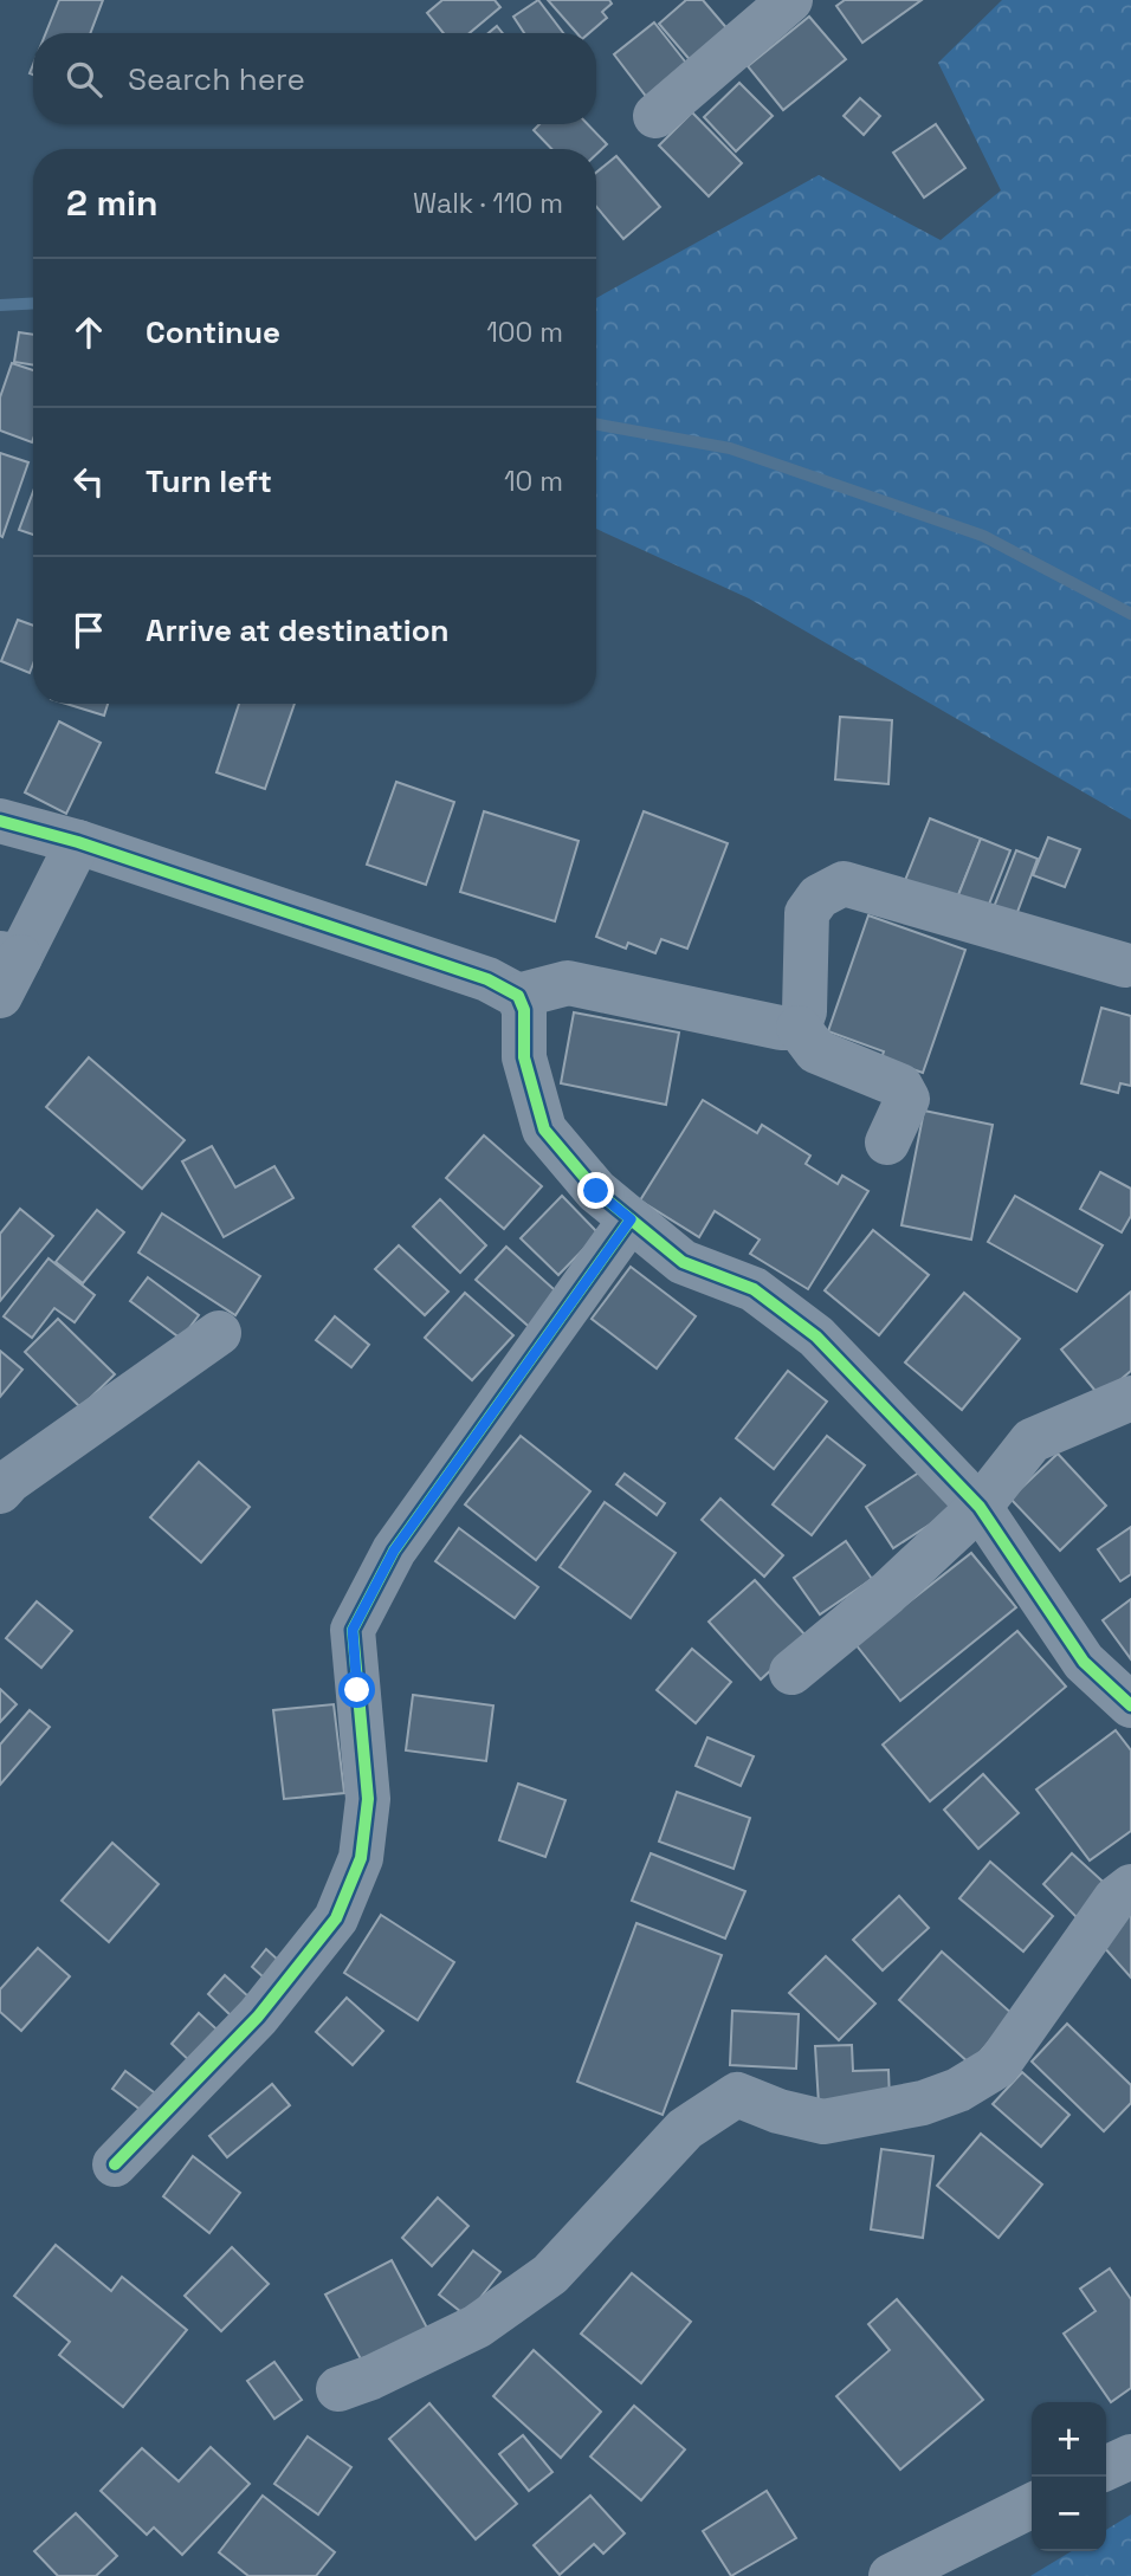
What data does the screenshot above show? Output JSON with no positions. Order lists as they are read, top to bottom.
{
  "page": {
    "search": "Search here",
    "heading": ["2 min", "Walk · 110 m"],
    "list": [
      ["Continue", "100 m"],
      ["Turn left", "10 m"],
      "Arrive at destination"
    ],
    "map_buttons": ["+", "−"]
  }
}
